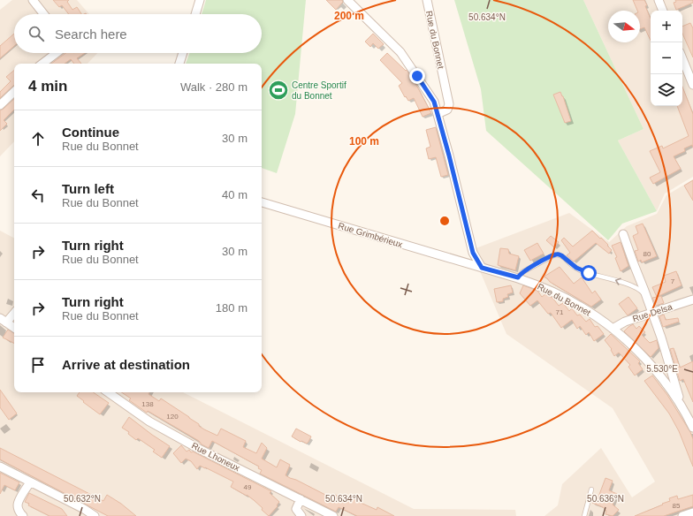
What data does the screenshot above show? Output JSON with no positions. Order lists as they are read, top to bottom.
{
  "streets": {
    "street": [
      "Rue du Bonnet",
      "Rue Grimbérieux",
      "Rue Delsa",
      "Rue Lhoneux"
    ]
  },
  "crossings": [
    ["Rue du Bonnet", "Rue Grimbérieux"],
    ["Rue du Bonnet", "Rue Delsa"]
  ],
  "places": {
    "sports": ["Centre Sportif du Bonnet"]
  },
  "house_numbers": [
    "80",
    "7",
    "71",
    "138",
    "120",
    "49",
    "85"
  ],
  "north": "right",
  "page": {
    "map_buttons": ["+", "−"],
    "search": "Search here",
    "heading": ["4 min", "Walk · 280 m"],
    "list": [
      ["Continue", "Rue du Bonnet", "30 m"],
      ["Turn left", "Rue du Bonnet", "40 m"],
      ["Turn right", "Rue du Bonnet", "30 m"],
      ["Turn right", "Rue du Bonnet", "180 m"],
      "Arrive at destination"
    ]
  },
  "coordinates": [
    "50.634°N",
    "5.530°E",
    "50.632°N",
    "50.636°N"
  ],
  "rings": ["200 m", "100 m"]
}
